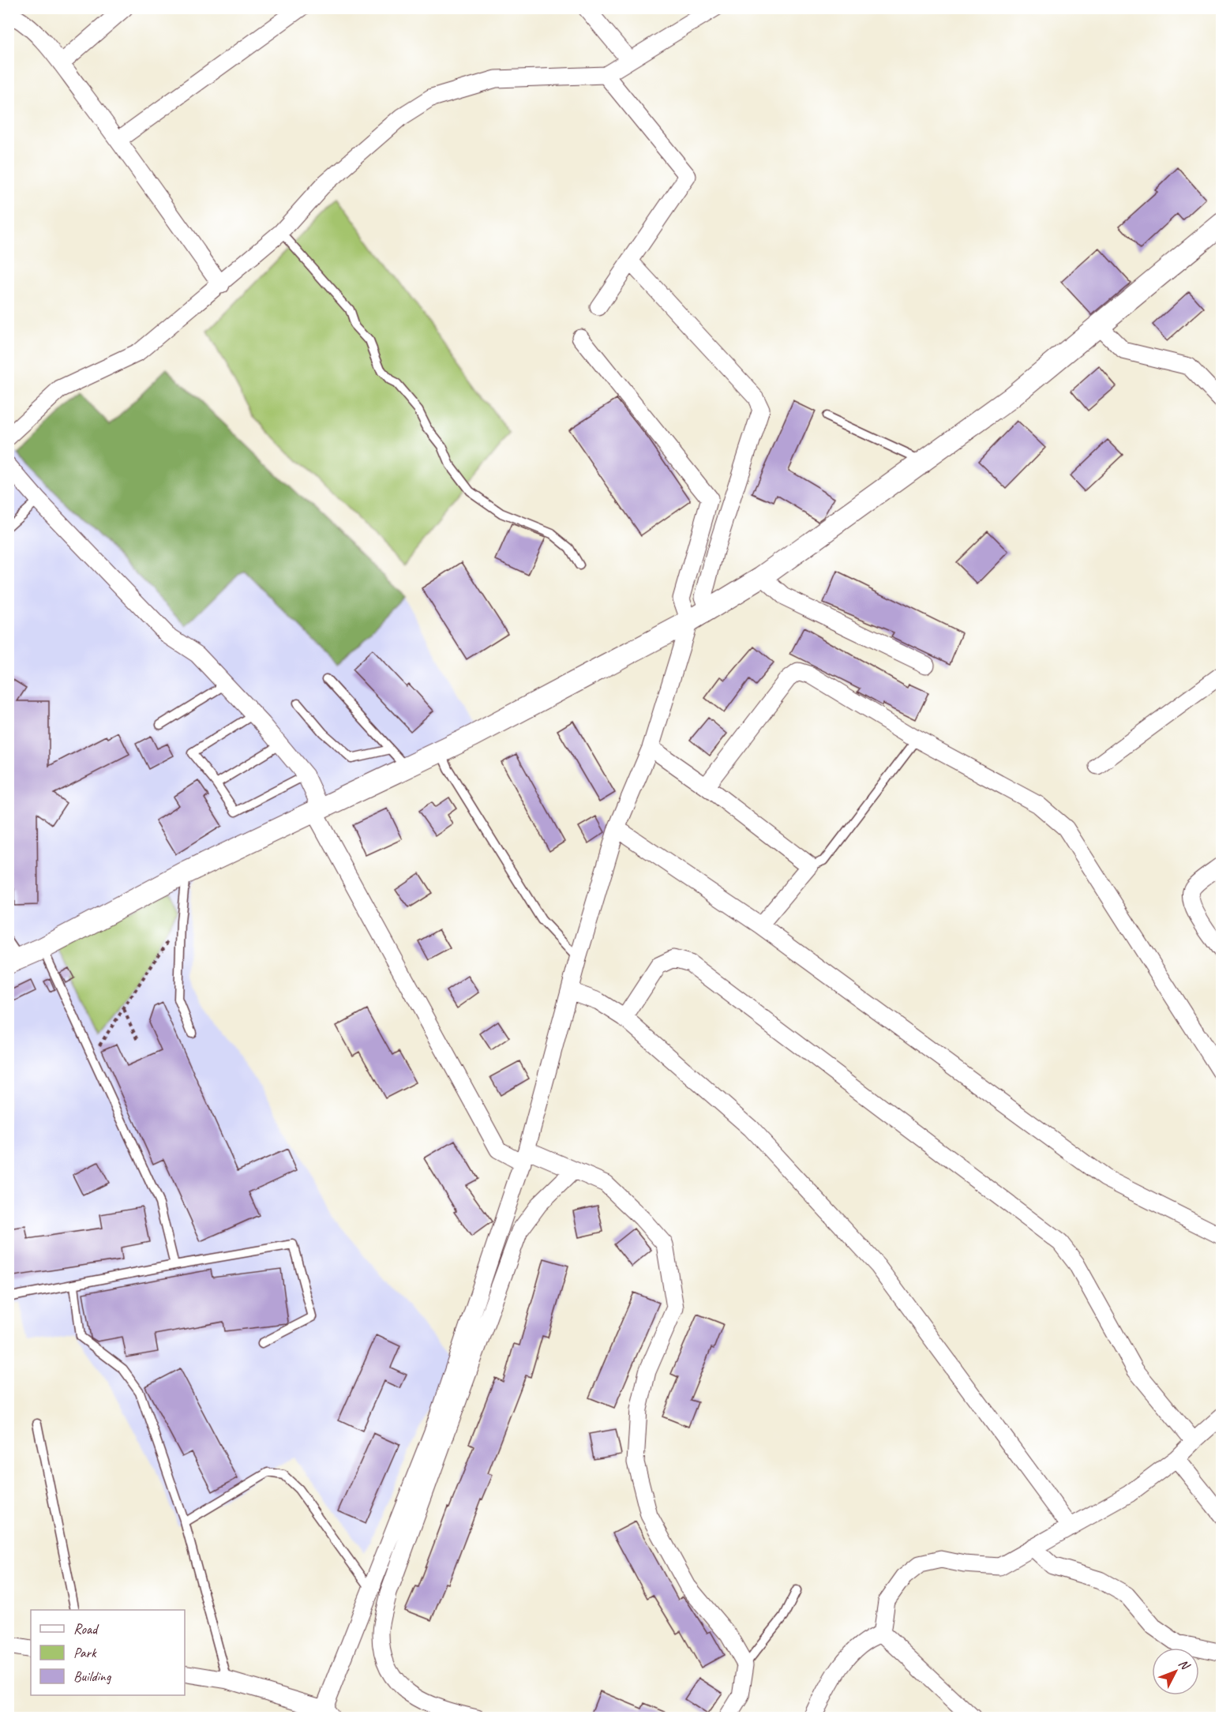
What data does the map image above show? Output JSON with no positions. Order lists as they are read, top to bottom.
{
  "legend": ["Road", "Park", "Building"],
  "north": "top right"
}
